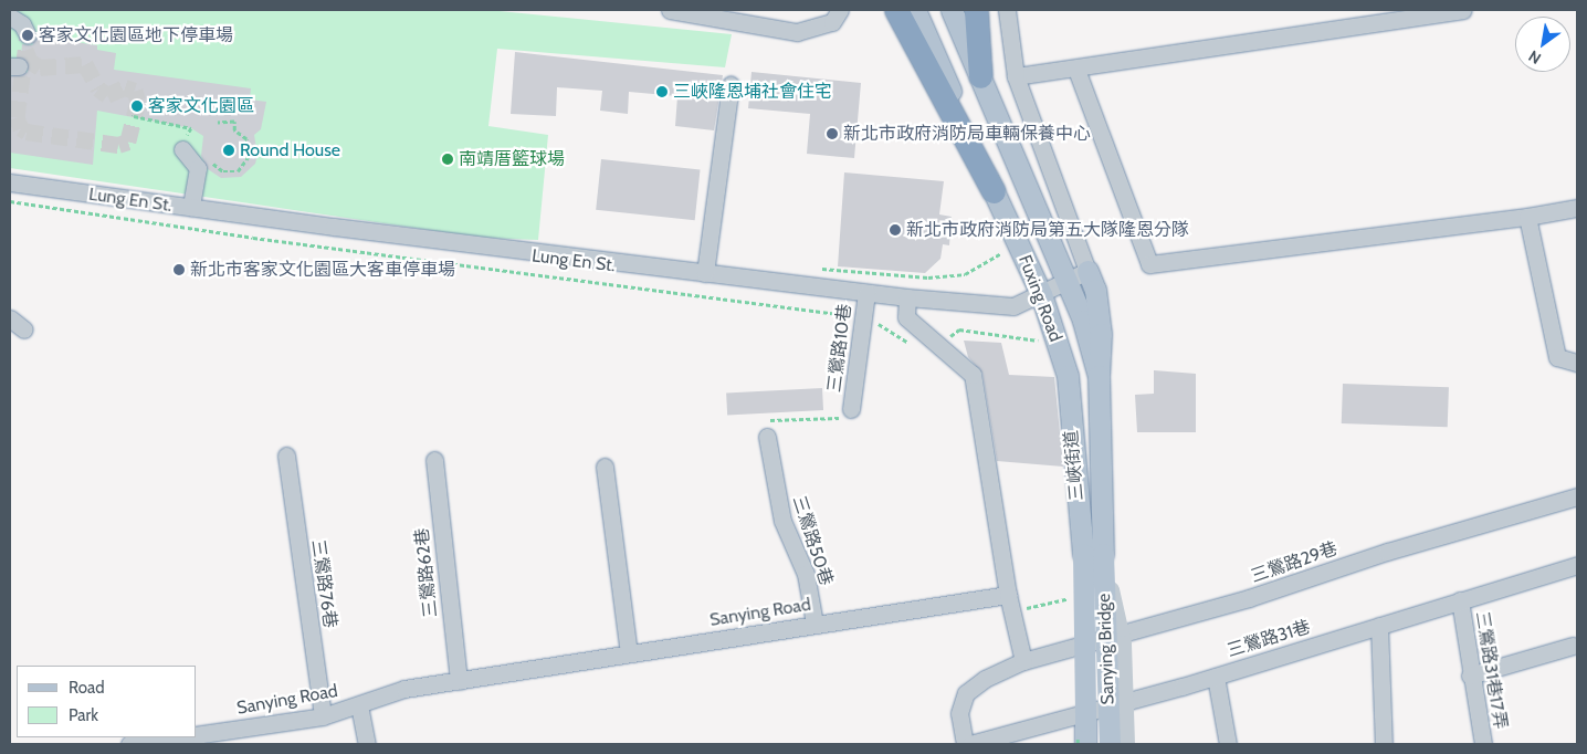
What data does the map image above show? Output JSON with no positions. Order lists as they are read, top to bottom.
{
  "streets": {
    "main road": ["Fuxing Road", "三峽街道", "Sanying Bridge"],
    "street": [
      "Lung En St.",
      "三鶯路10巷",
      "三鶯路50巷",
      "三鶯路29巷",
      "三鶯路62巷",
      "三鶯路76巷",
      "Sanying Road",
      "三鶯路31巷",
      "三鶯路31巷17弄"
    ]
  },
  "crossings": [
    ["Lung En St.", "Fuxing Road"],
    ["Lung En St.", "三鶯路10巷"],
    ["Fuxing Road", "三峽街道"],
    ["三峽街道", "Sanying Bridge"],
    ["三鶯路50巷", "Sanying Road"],
    ["三鶯路62巷", "Sanying Road"],
    ["三鶯路76巷", "Sanying Road"],
    ["三鶯路31巷", "三鶯路31巷17弄"]
  ],
  "places": [
    "客家文化園區地下停車場",
    "三峽隆恩埔社會住宅",
    "客家文化園區",
    "新北市政府消防局車輛保養中心",
    "Round House",
    "南靖厝籃球場",
    "新北市政府消防局第五大隊隆恩分隊",
    "新北市客家文化園區大客車停車場"
  ],
  "legend": ["Road", "Park"],
  "north": "bottom left"
}
